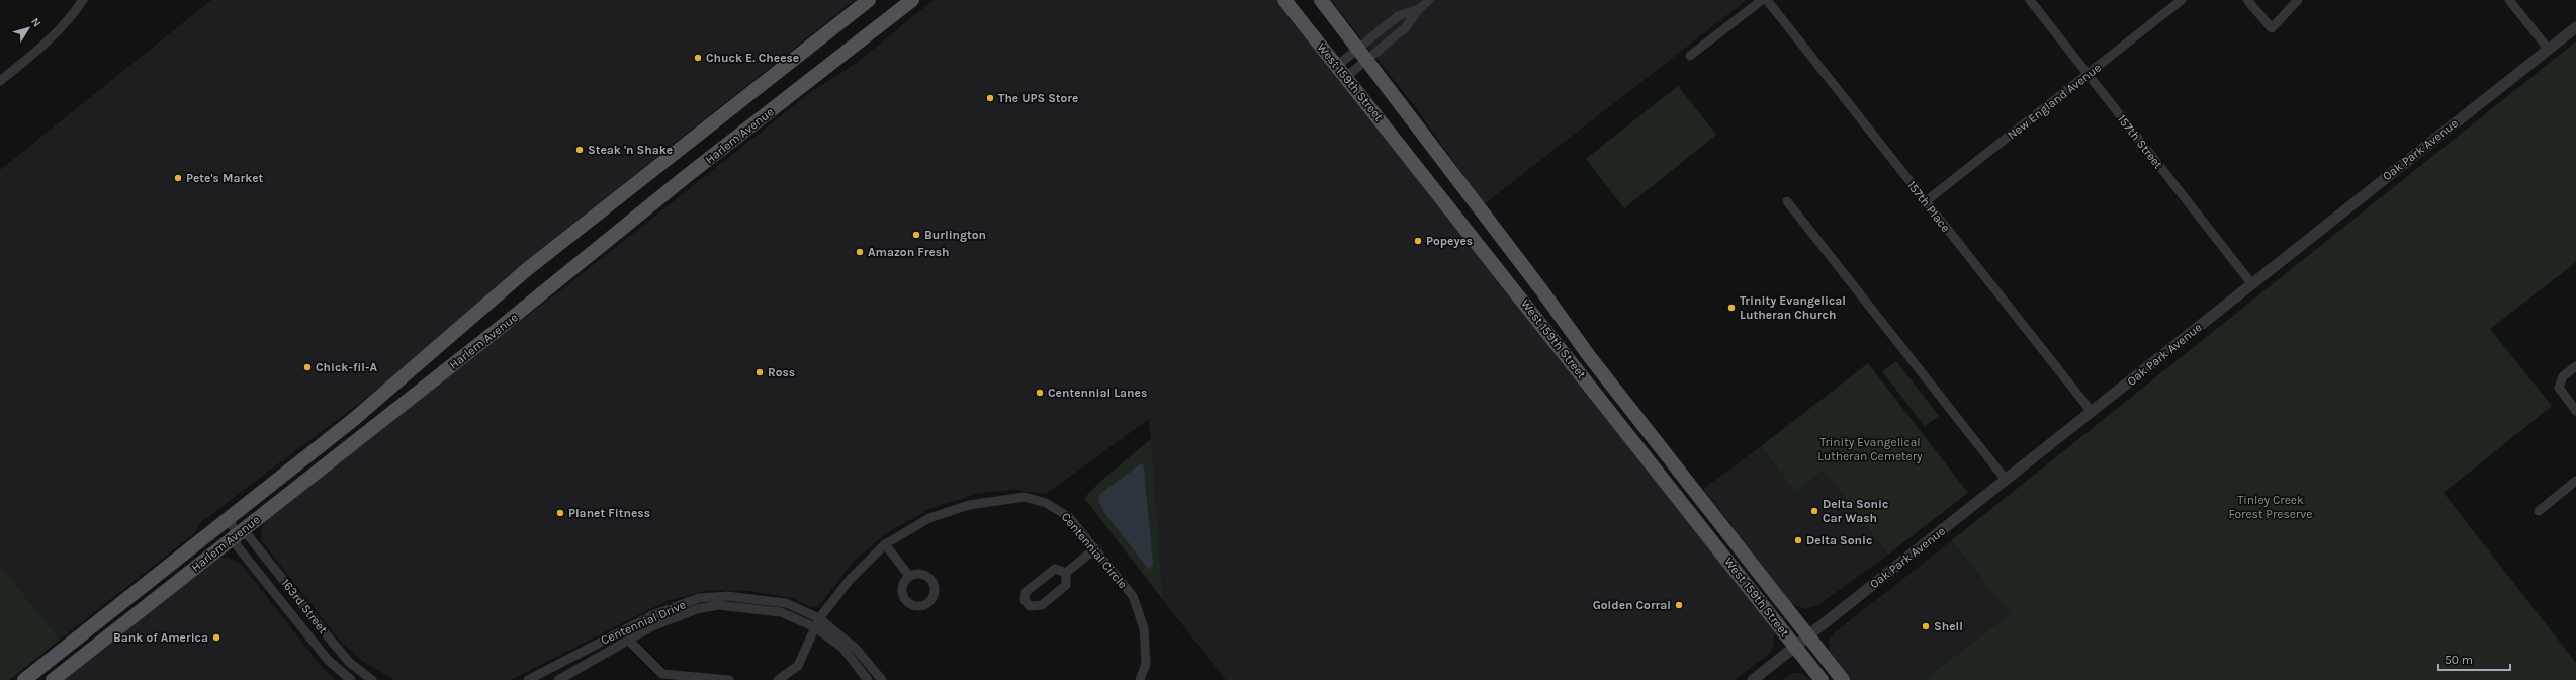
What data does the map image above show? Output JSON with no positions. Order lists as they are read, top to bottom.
{
  "streets": {
    "main road": ["West 159th Street", "Harlem Avenue"],
    "street": [
      "New England Avenue",
      "157th Street",
      "Oak Park Avenue",
      "157th Place",
      "Centennial Circle",
      "163rd Street",
      "Centennial Drive"
    ]
  },
  "crossings": [
    ["West 159th Street", "Oak Park Avenue"],
    ["New England Avenue", "157th Street"],
    ["New England Avenue", "157th Place"],
    ["Harlem Avenue", "163rd Street"],
    ["157th Street", "Oak Park Avenue"],
    ["Oak Park Avenue", "157th Place"],
    ["Centennial Circle", "Centennial Drive"]
  ],
  "parks": ["Trinity Evangelical Lutheran Cemetery", "Tinley Creek Forest Preserve"],
  "places": [
    "Chuck E. Cheese",
    "The UPS Store",
    "Steak 'n Shake",
    "Pete's Market",
    "Burlington",
    "Popeyes",
    "Amazon Fresh",
    "Trinity Evangelical Lutheran Church",
    "Chick-fil-A",
    "Ross",
    "Centennial Lanes",
    "Delta Sonic Car Wash",
    "Planet Fitness",
    "Delta Sonic",
    "Golden Corral",
    "Shell",
    "Bank of America"
  ],
  "scale_bar": "50 m",
  "north": "top right"
}
